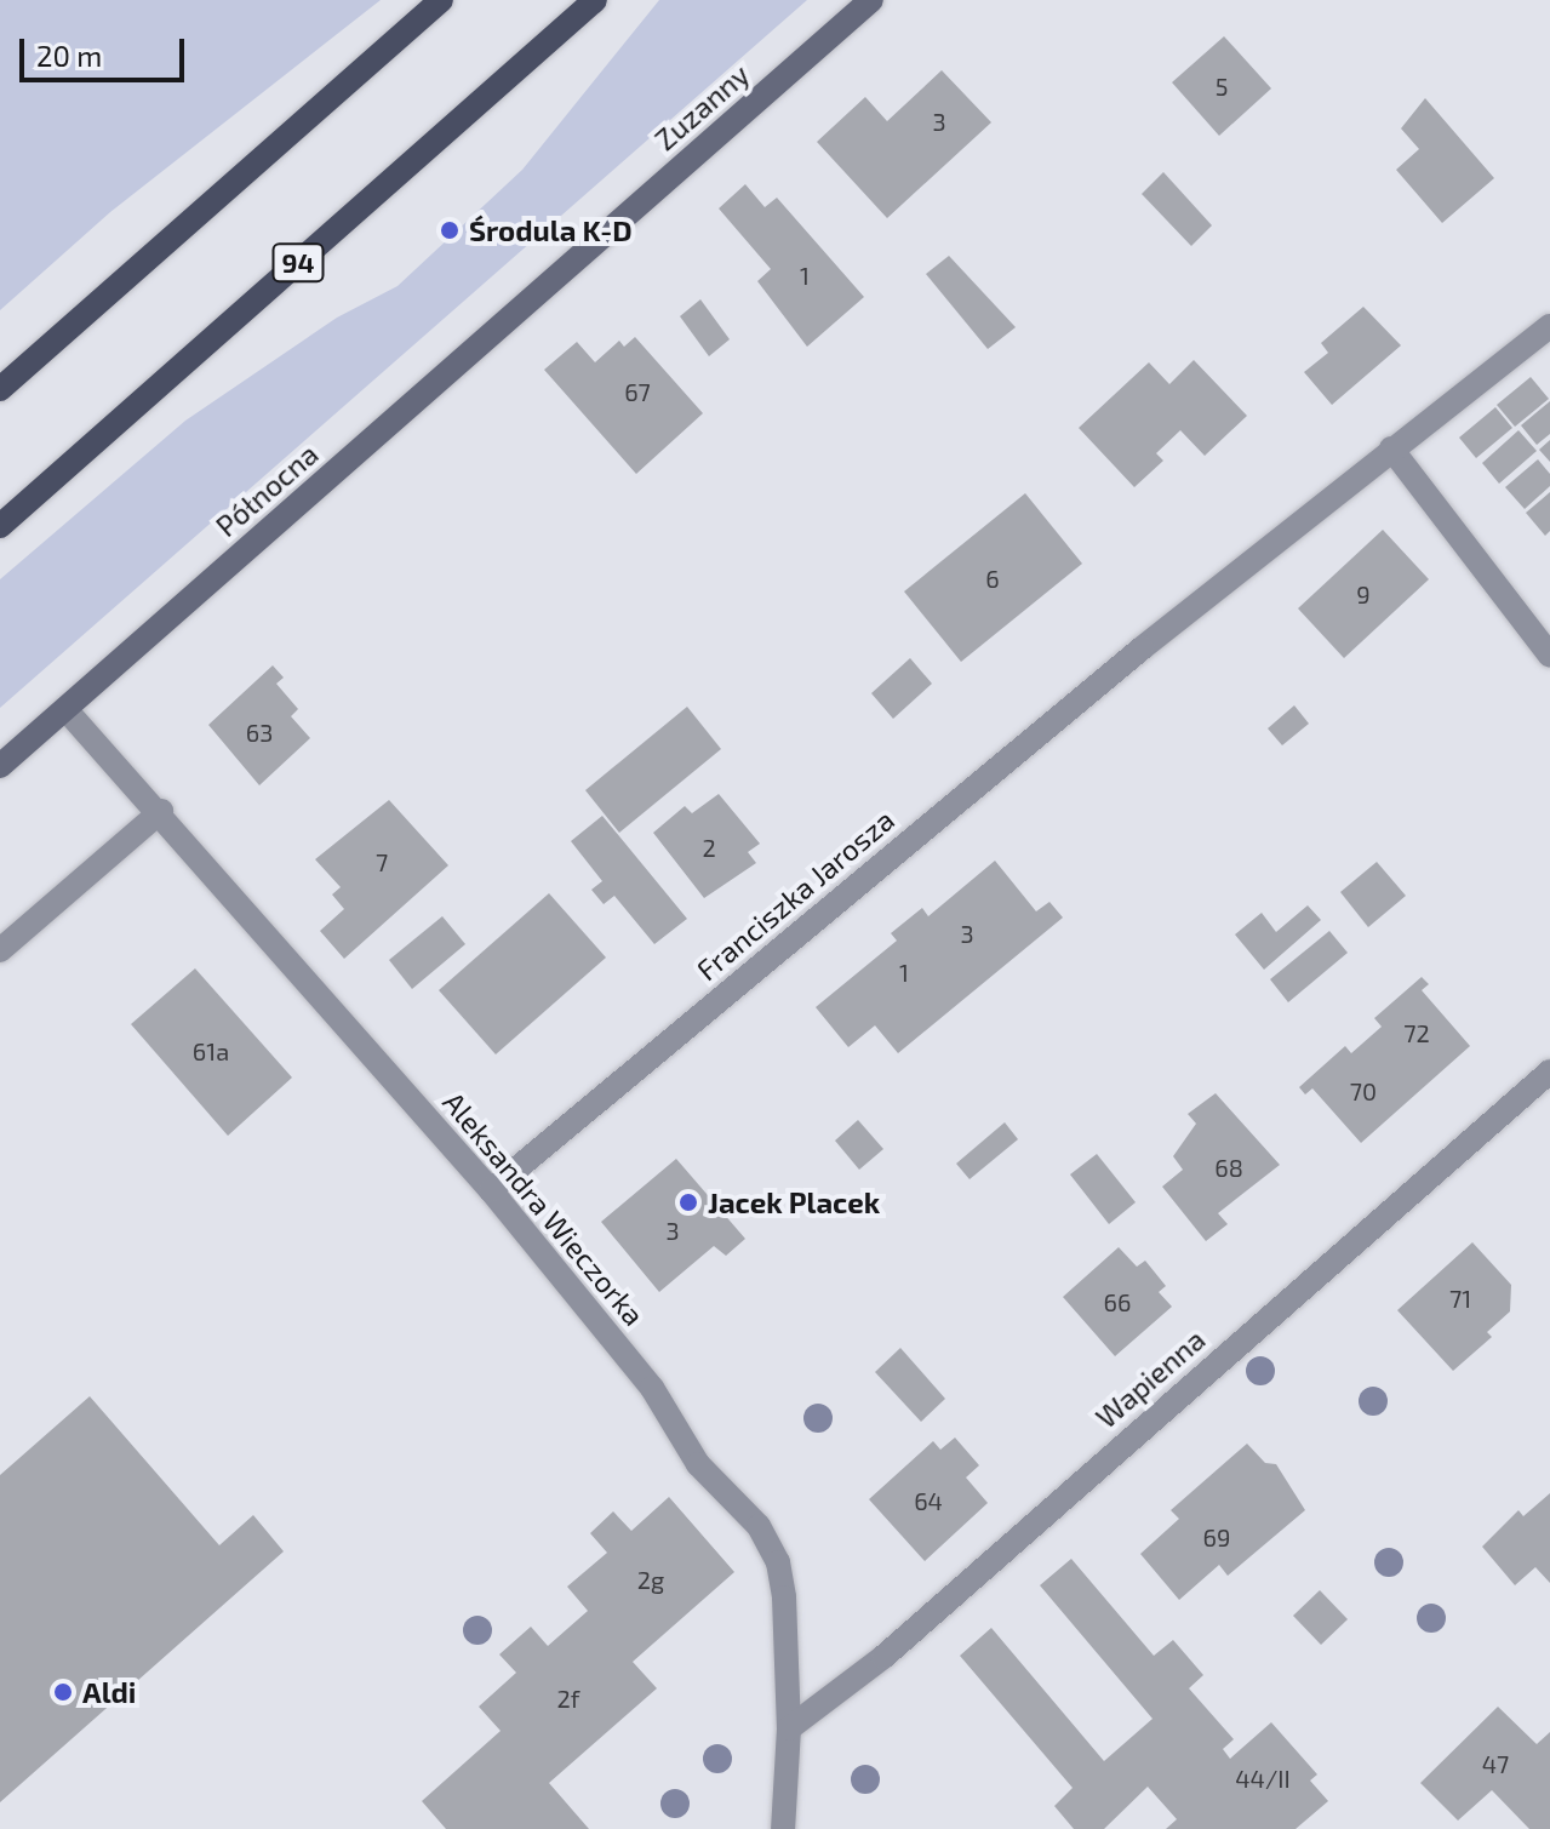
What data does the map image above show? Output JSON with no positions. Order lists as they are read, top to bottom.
{
  "streets": {
    "main road": ["94"],
    "street": [
      "Zuzanny",
      "Północna",
      "Franciszka Jarosza",
      "Aleksandra Wieczorka",
      "Wapienna"
    ]
  },
  "crossings": [
    ["Zuzanny", "Północna"],
    ["Północna", "Aleksandra Wieczorka"],
    ["Franciszka Jarosza", "Aleksandra Wieczorka"],
    ["Aleksandra Wieczorka", "Wapienna"]
  ],
  "places": ["Środula K-D", "Jacek Placek", "Aldi"],
  "house_numbers": [
    "5",
    "3",
    "1",
    "67",
    "6",
    "9",
    "63",
    "2",
    "7",
    "3",
    "1",
    "72",
    "61a",
    "70",
    "68",
    "3",
    "71",
    "66",
    "64",
    "69",
    "2g",
    "2f",
    "47",
    "44/II"
  ],
  "scale_bar": "20 m"
}
